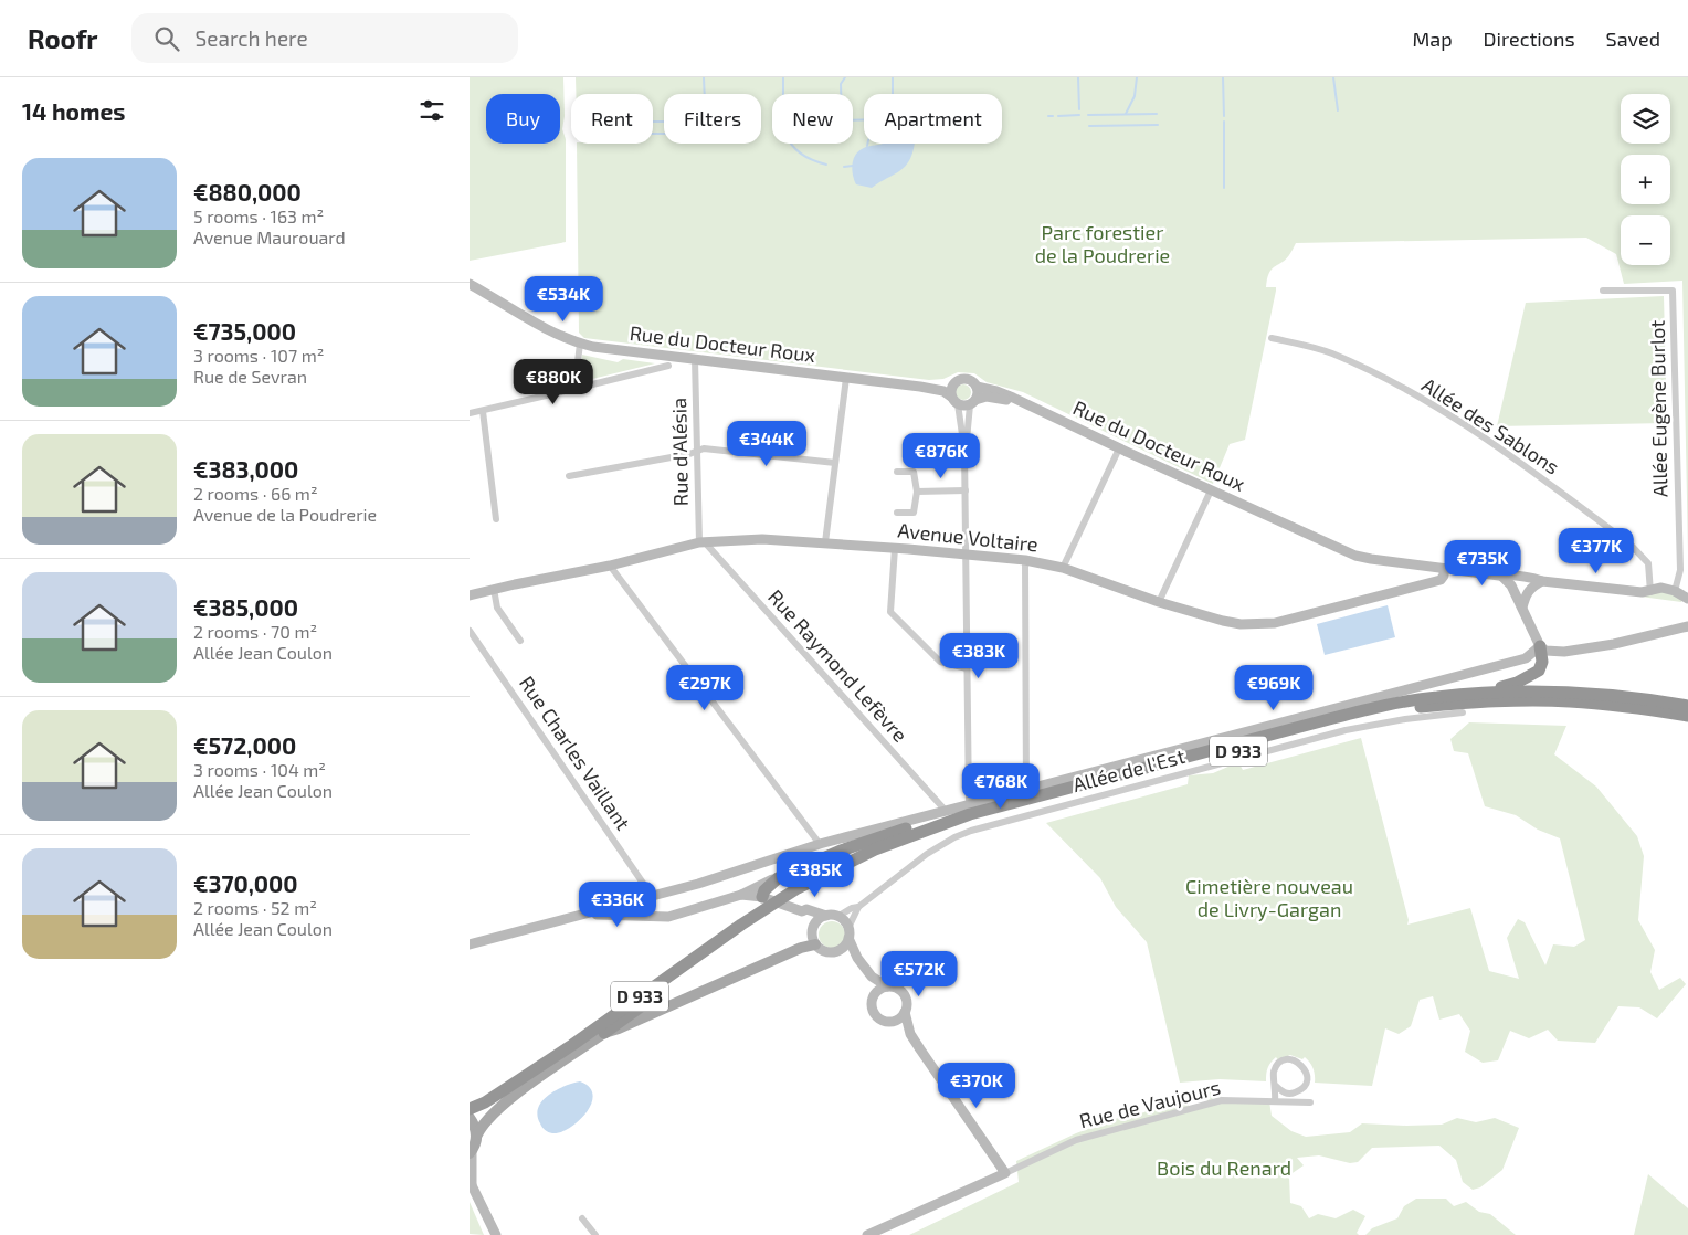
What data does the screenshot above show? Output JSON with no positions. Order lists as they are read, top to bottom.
{
  "streets": {
    "highway": ["D 933"],
    "street": [
      "Rue du Docteur Roux",
      "Allée Eugène Burlot",
      "Allée des Sablons",
      "Rue d'Alésia",
      "Avenue Voltaire",
      "Rue Raymond Lefèvre",
      "Rue Charles Vaillant",
      "Allée de l'Est",
      "Rue de Vaujours"
    ]
  },
  "crossings": [
    ["Rue du Docteur Roux", "Allée Eugène Burlot"],
    ["Rue du Docteur Roux", "Allée des Sablons"],
    ["Rue du Docteur Roux", "Rue d'Alésia"],
    ["Rue du Docteur Roux", "Avenue Voltaire"],
    ["Rue d'Alésia", "Avenue Voltaire"],
    ["Rue d'Alésia", "Rue Raymond Lefèvre"],
    ["Avenue Voltaire", "Rue Raymond Lefèvre"]
  ],
  "parks": ["Parc forestier de la Poudrerie", "Cimetière nouveau de Livry-Gargan", "Bois du Renard"],
  "page": {
    "header": "Roofr",
    "search": "Search here",
    "nav": ["Map", "Directions", "Saved"],
    "heading": "14 homes",
    "map_buttons": ["+", "−"],
    "chip": [
      "Buy",
      "Rent",
      "Filters",
      "New",
      "Apartment"
    ],
    "list": [
      {
        "name": "€880,000",
        "note": "5 rooms · 163 m² · Avenue Maurouard"
      },
      {
        "name": "€735,000",
        "note": "3 rooms · 107 m² · Rue de Sevran"
      },
      {
        "name": "€383,000",
        "note": "2 rooms · 66 m² · Avenue de la Poudrerie"
      },
      {
        "name": "€385,000",
        "note": "2 rooms · 70 m² · Allée Jean Coulon"
      },
      {
        "name": "€572,000",
        "note": "3 rooms · 104 m² · Allée Jean Coulon"
      },
      {
        "name": "€370,000",
        "note": "2 rooms · 52 m² · Allée Jean Coulon"
      }
    ],
    "price": [
      "€534K",
      "€880K",
      "€344K",
      "€876K",
      "€377K",
      "€735K",
      "€383K",
      "€297K",
      "€969K",
      "€768K",
      "€385K",
      "€336K",
      "€572K",
      "€370K"
    ]
  }
}
